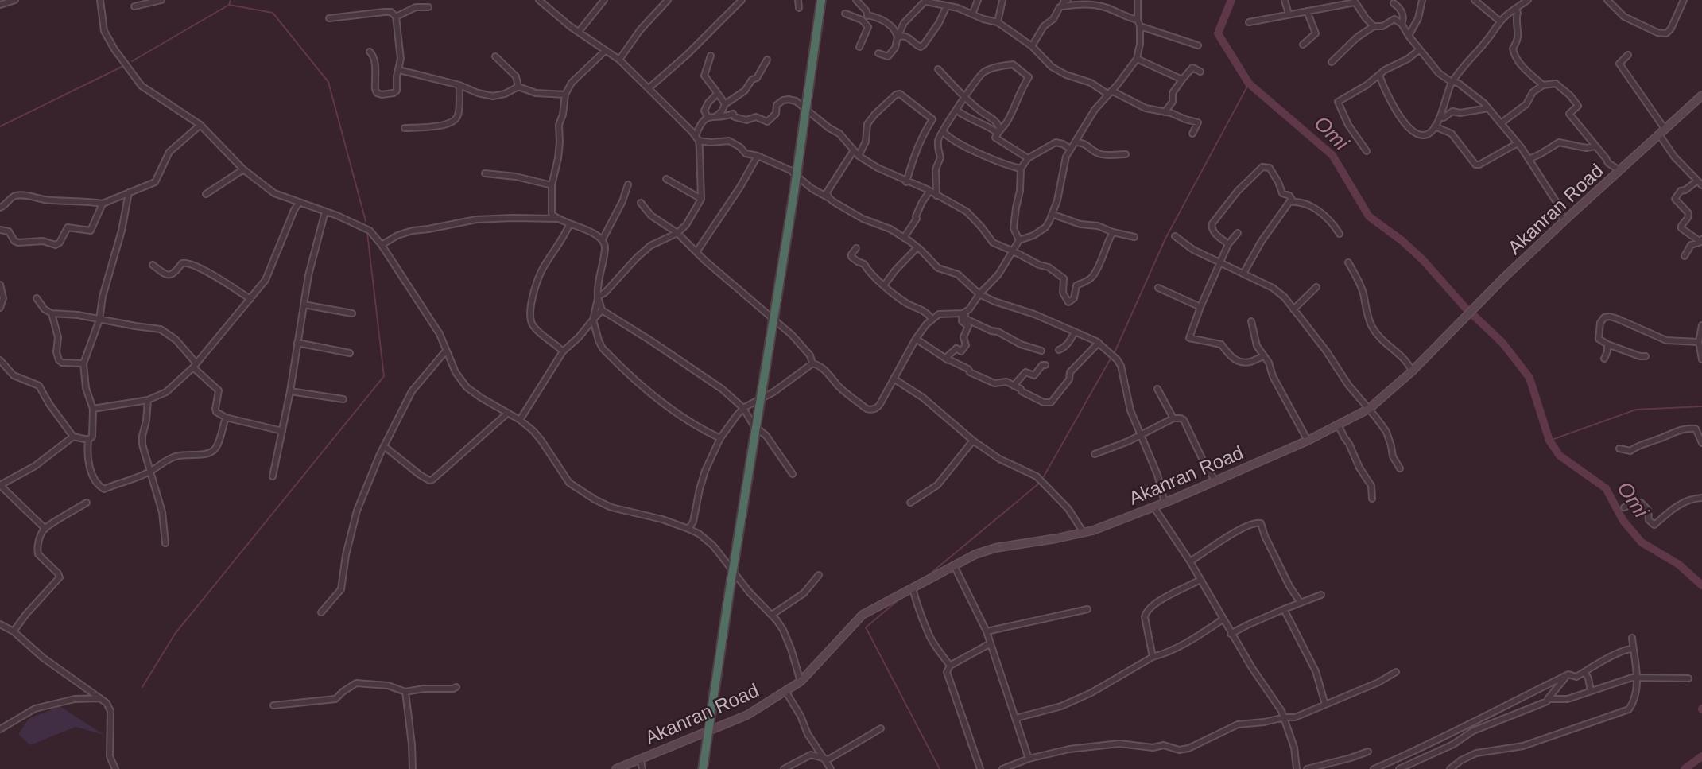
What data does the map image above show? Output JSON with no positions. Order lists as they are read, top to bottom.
{
  "streets": {
    "main road": ["Akanran Road"]
  },
  "water": ["Omi"]
}
